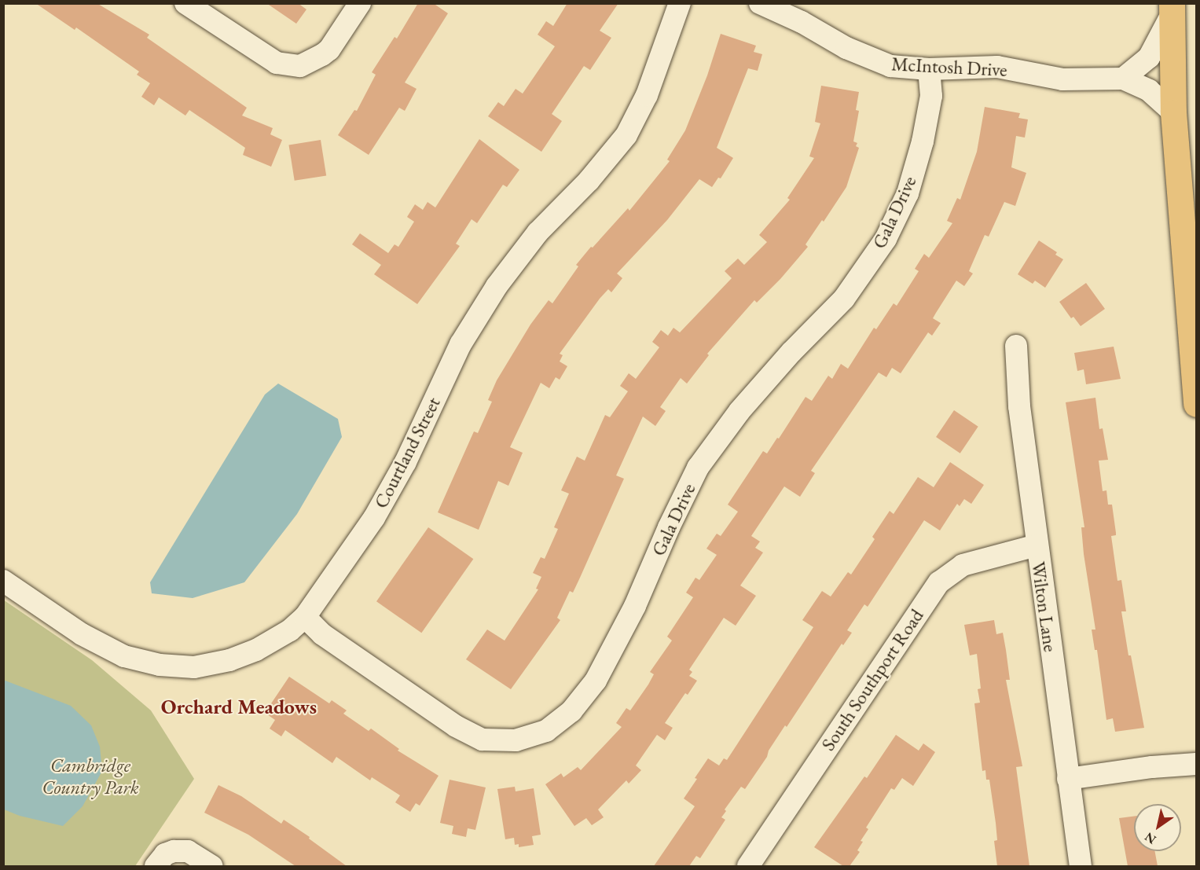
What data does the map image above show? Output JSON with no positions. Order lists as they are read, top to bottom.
{
  "streets": {
    "street": [
      "McIntosh Drive",
      "Gala Drive",
      "Courtland Street",
      "Wilton Lane",
      "South Southport Road"
    ]
  },
  "crossings": [
    ["McIntosh Drive", "Gala Drive"],
    ["Gala Drive", "Courtland Street"],
    ["Wilton Lane", "South Southport Road"]
  ],
  "districts": ["Orchard Meadows"],
  "parks": ["Cambridge Country Park"],
  "north": "bottom left"
}
